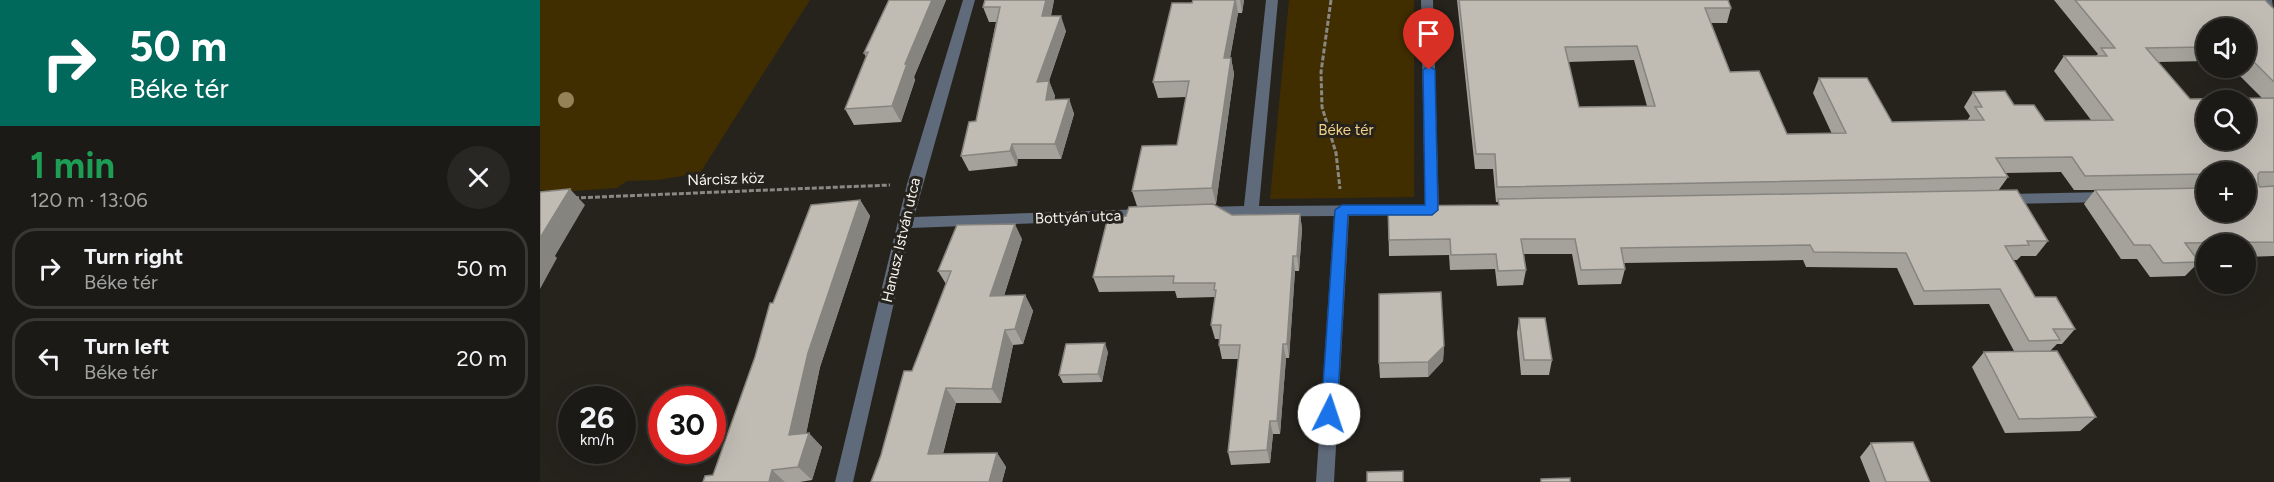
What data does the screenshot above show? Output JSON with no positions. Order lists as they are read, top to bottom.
{
  "streets": {
    "street": ["Bottyán utca", "Hanusz István utca"],
    "path": ["Nárcisz köz"]
  },
  "crossings": [
    ["Nárcisz köz", "Hanusz István utca"],
    ["Bottyán utca", "Hanusz István utca"]
  ],
  "parks": ["Béke tér"],
  "page": {
    "turn": ["50 m", "Béke tér"],
    "map_buttons": ["+", "−"],
    "heading": ["1 min", "120 m · 13:06"],
    "list": [
      {
        "name": "Turn right",
        "note": "Béke tér",
        "value": "50 m"
      },
      {
        "name": "Turn left",
        "note": "Béke tér",
        "value": "20 m"
      }
    ],
    "speed": "26 km/h",
    "limit": "30"
  }
}
